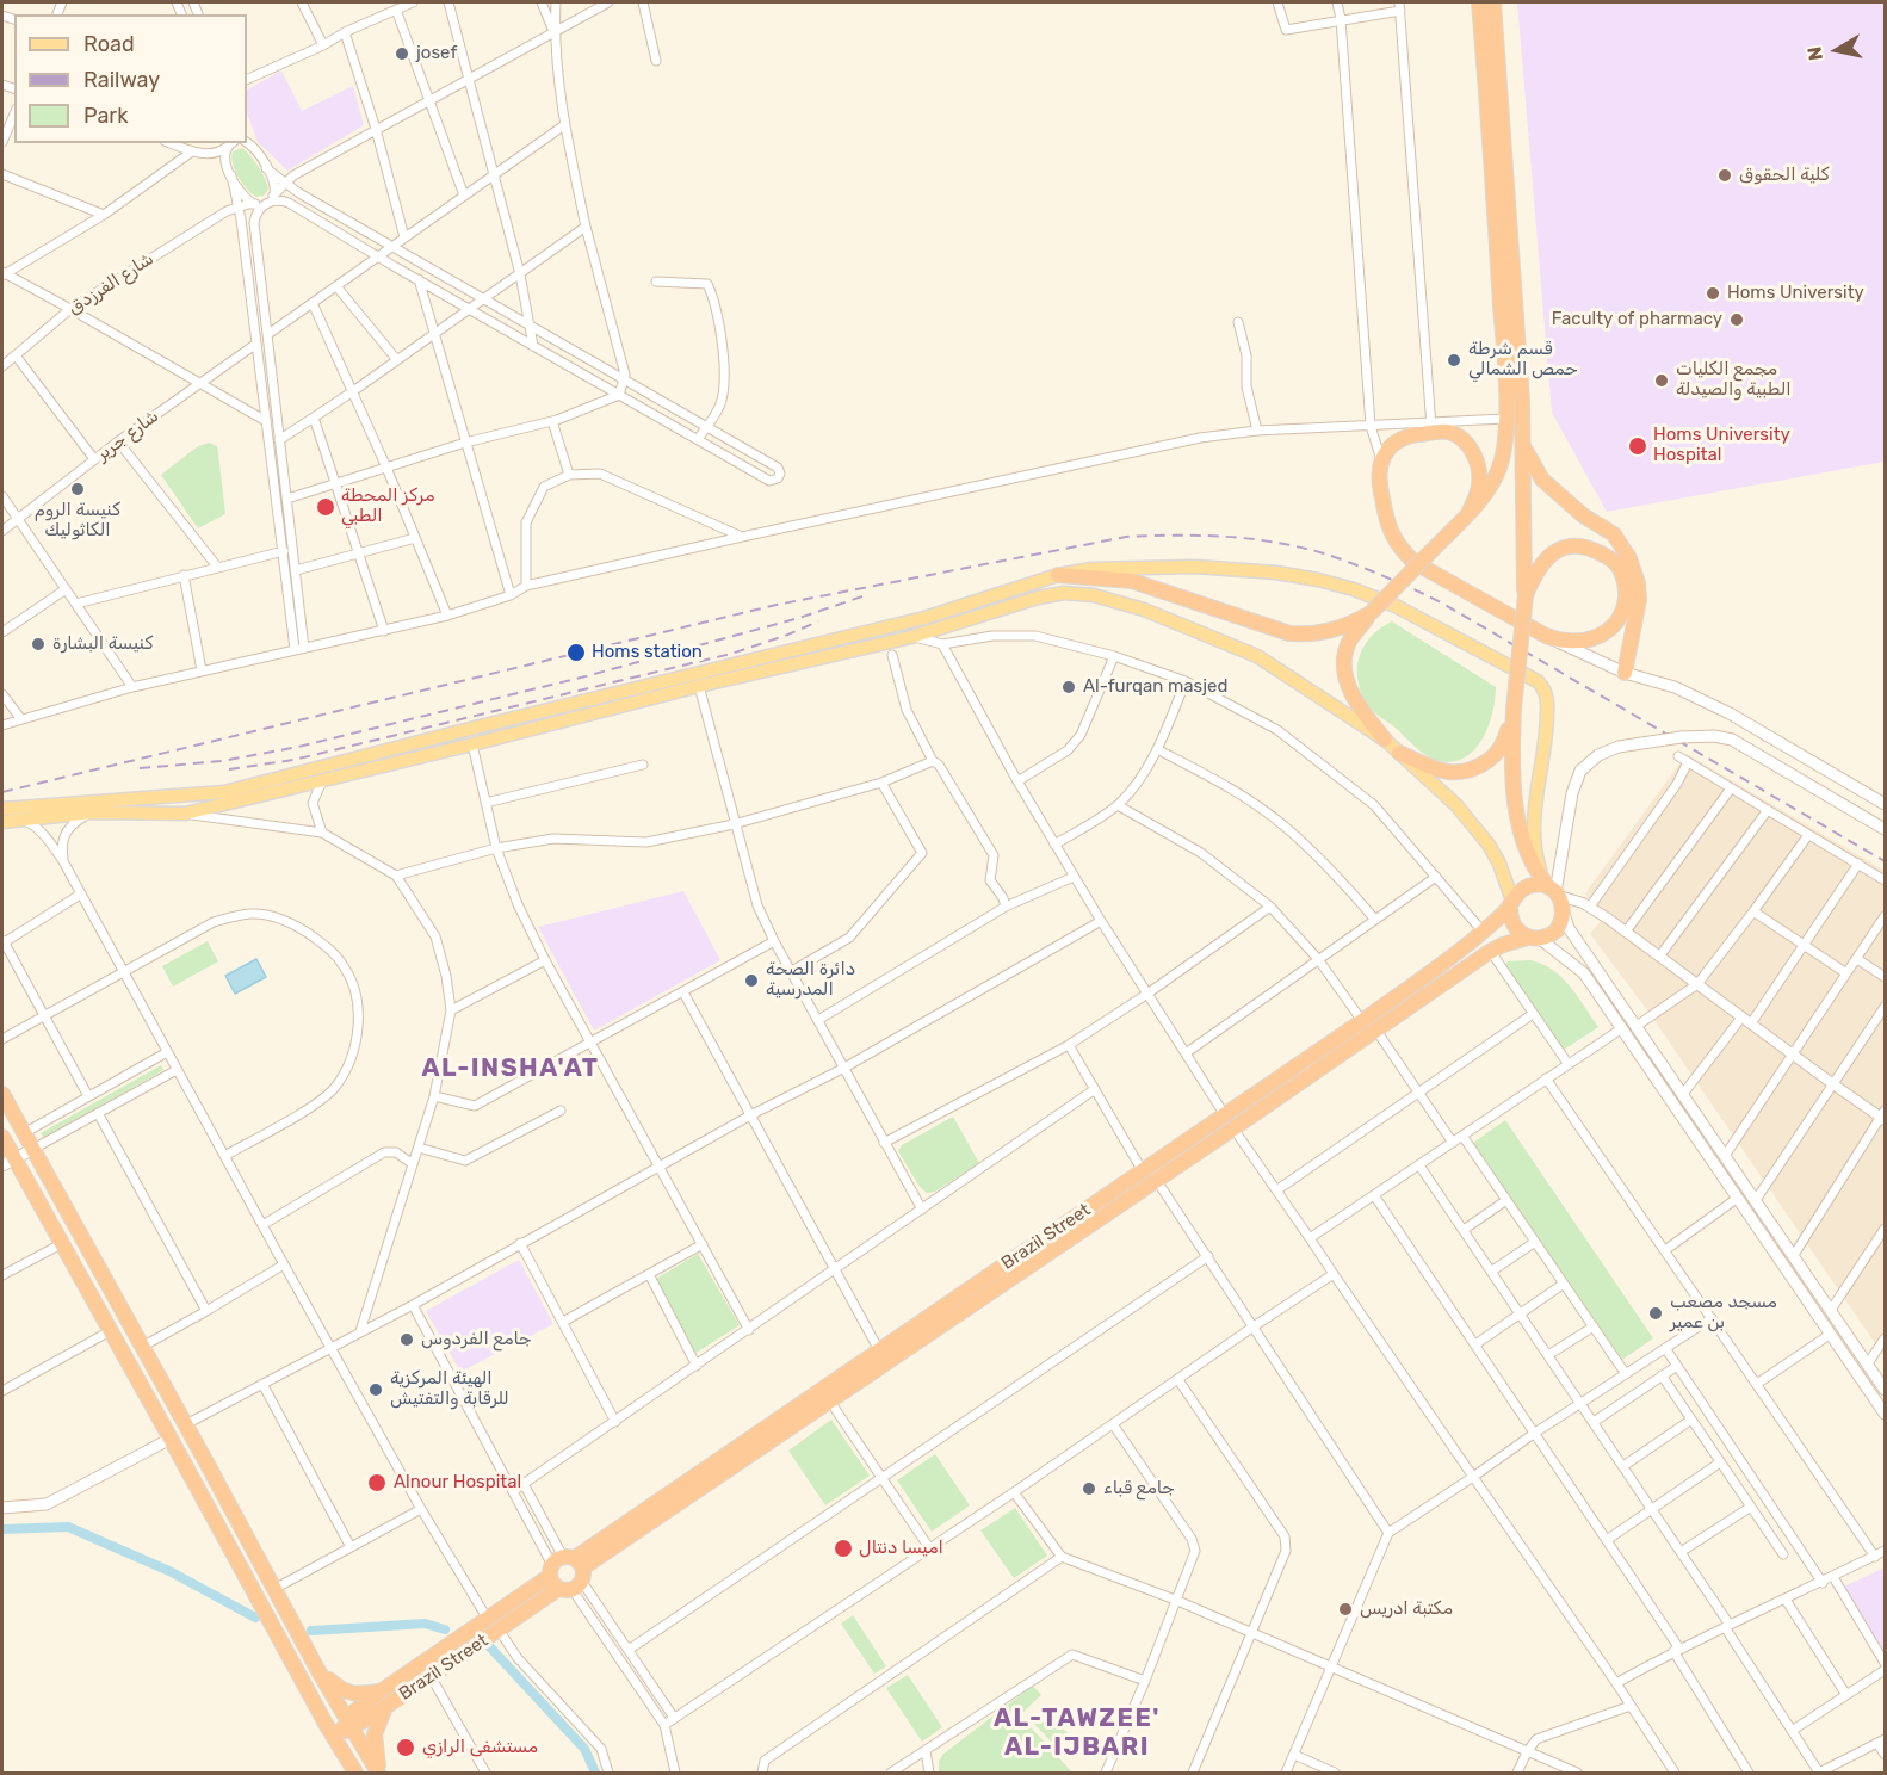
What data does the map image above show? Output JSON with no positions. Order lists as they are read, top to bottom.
{
  "streets": {
    "highway": ["Brazil Street"],
    "street": ["شارع الفرزدق", "شارع جرير"]
  },
  "districts": ["AL-INSHA'AT", "AL-TAWZEE' AL-IJBARI"],
  "places": [
    "josef",
    "كلية الحقوق",
    "Homs University",
    "Faculty of pharmacy",
    "قسم شرطة حمص الشمالي",
    "مجمع الكليات الطبية والصيدلة",
    "Homs University Hospital",
    "كنيسة الروم الكاثوليك",
    "مركز المحطة الطبي",
    "كنيسة البشارة",
    "Homs station",
    "Al-furqan masjed",
    "دائرة الصحة المدرسية",
    "مسجد مصعب بن عمير",
    "جامع الفردوس",
    "الهيئة المركزية للرقابة والتفتيش",
    "Alnour Hospital",
    "جامع قباء",
    "اميسا دنتال",
    "مكتبة ادريس",
    "مستشفى الرازي"
  ],
  "legend": ["Road", "Railway", "Park"],
  "north": "left"
}
